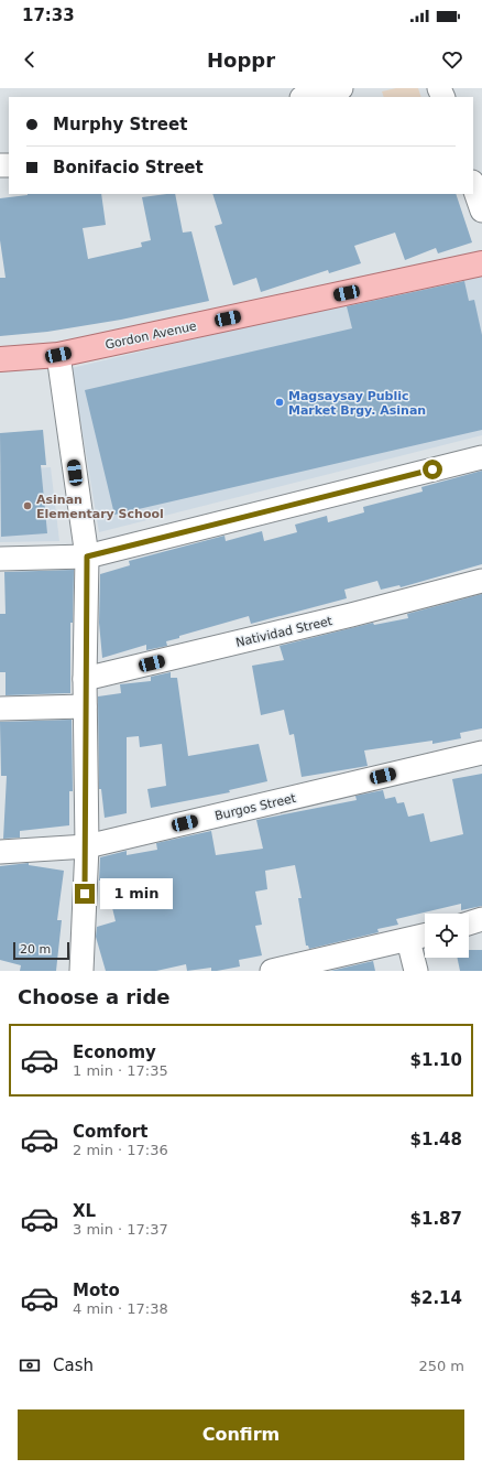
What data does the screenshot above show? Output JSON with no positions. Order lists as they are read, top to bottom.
{
  "streets": {
    "main road": ["Gordon Avenue"],
    "street": ["Natividad Street", "Burgos Street"]
  },
  "places": ["Magsaysay Public Market Brgy. Asinan", "Asinan Elementary School"],
  "scale_bar": "20 m",
  "page": {
    "status": "17:33",
    "header": "Hoppr",
    "banner": ["Murphy Street", "Bonifacio Street"],
    "bubble": "1 min",
    "scale": "20 m",
    "heading": "Choose a ride",
    "list": [
      {
        "name": "Economy",
        "note": "1 min · 17:35",
        "value": "$1.10"
      },
      {
        "name": "Comfort",
        "note": "2 min · 17:36",
        "value": "$1.48"
      },
      {
        "name": "XL",
        "note": "3 min · 17:37",
        "value": "$1.87"
      },
      {
        "name": "Moto",
        "note": "4 min · 17:38",
        "value": "$2.14"
      }
    ],
    "pay": ["Cash", "250 m"],
    "buttons": "Confirm"
  }
}
